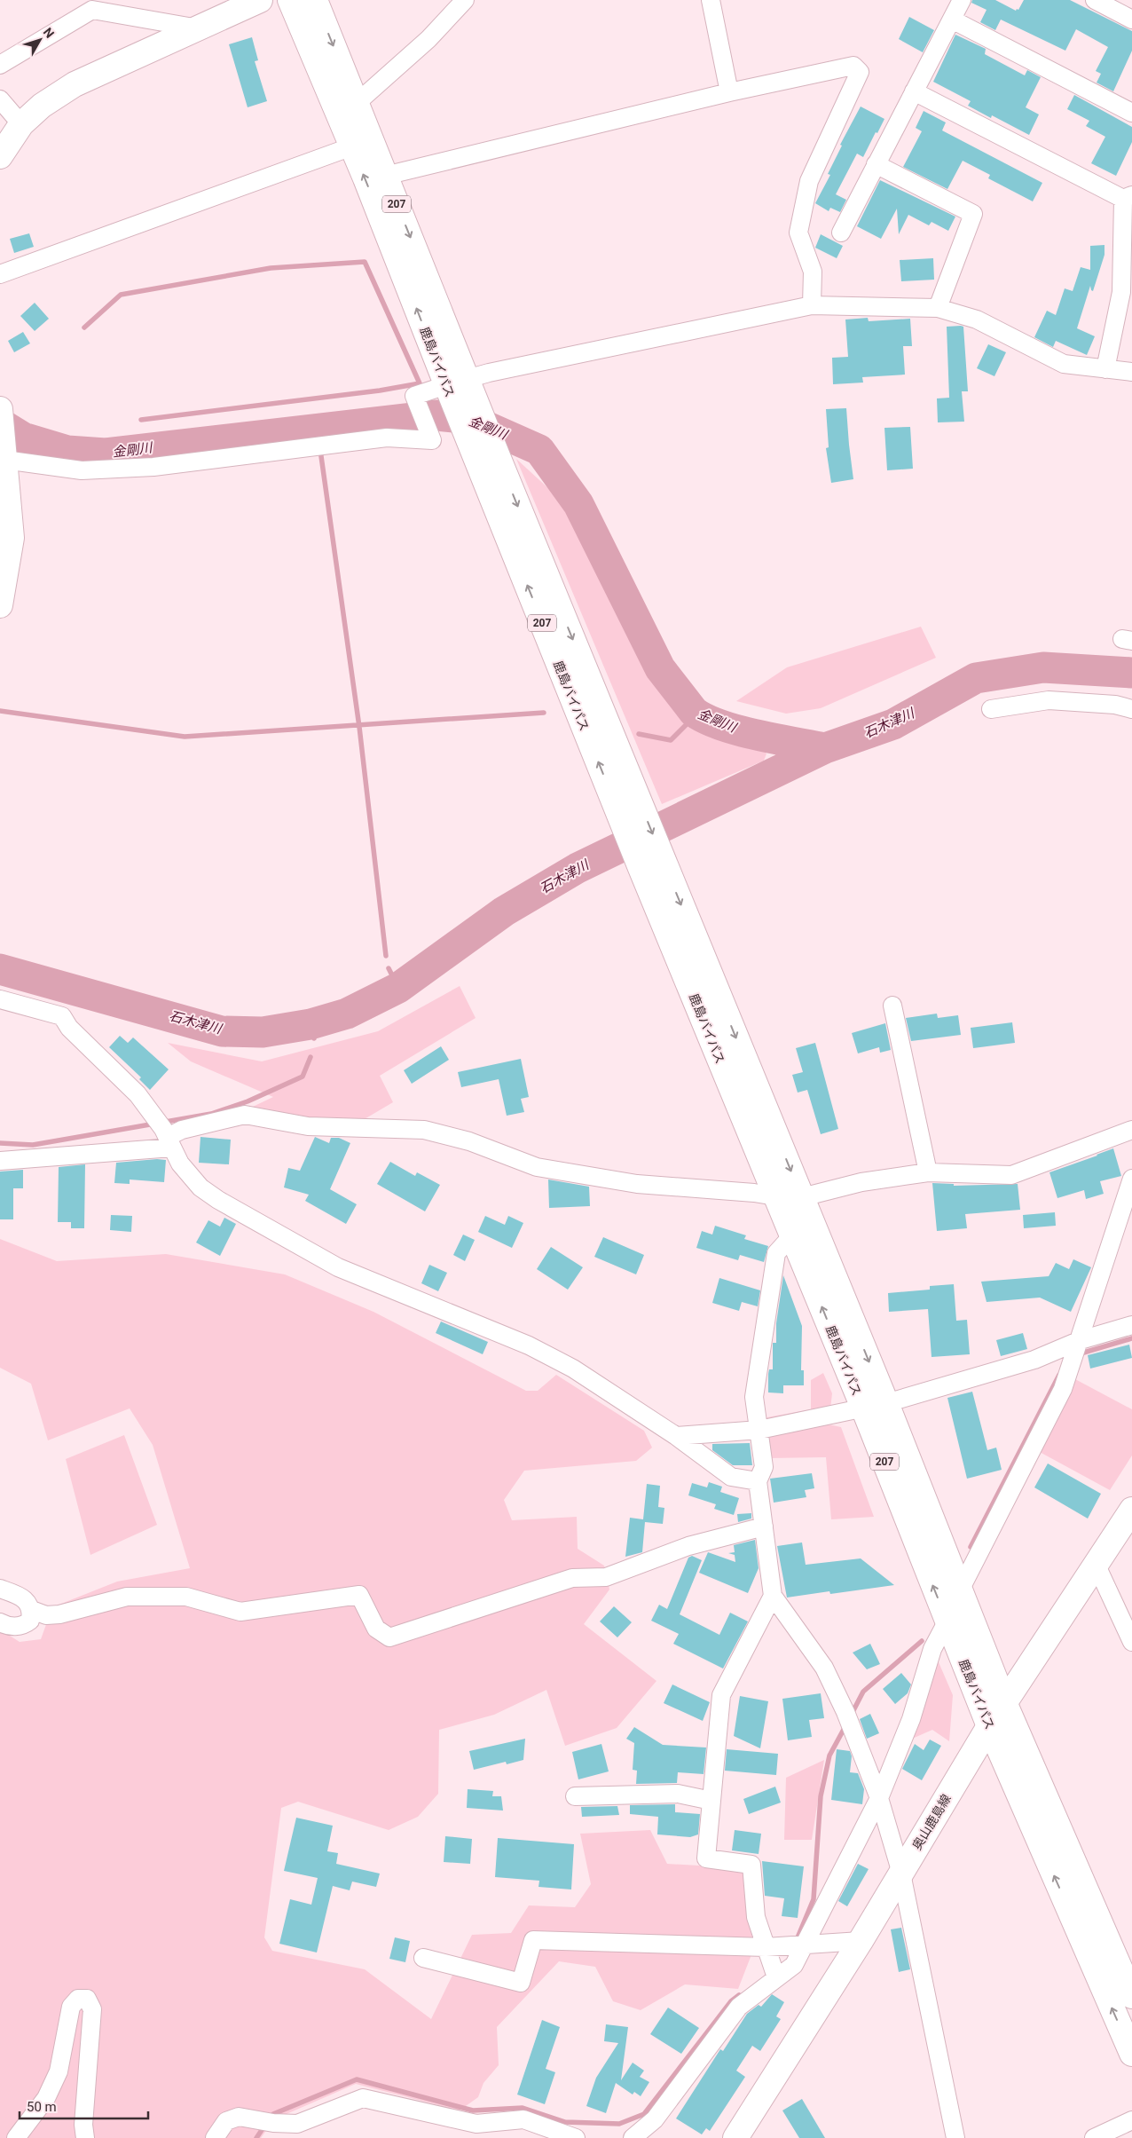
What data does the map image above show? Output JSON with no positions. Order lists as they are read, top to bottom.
{
  "streets": {
    "main road": ["207", "鹿島バイパス", "奥山鹿島線"]
  },
  "crossings": [
    ["鹿島バイパス", "奥山鹿島線"]
  ],
  "water": ["金剛川", "石木津川"],
  "scale_bar": "50 m",
  "north": "top right"
}
